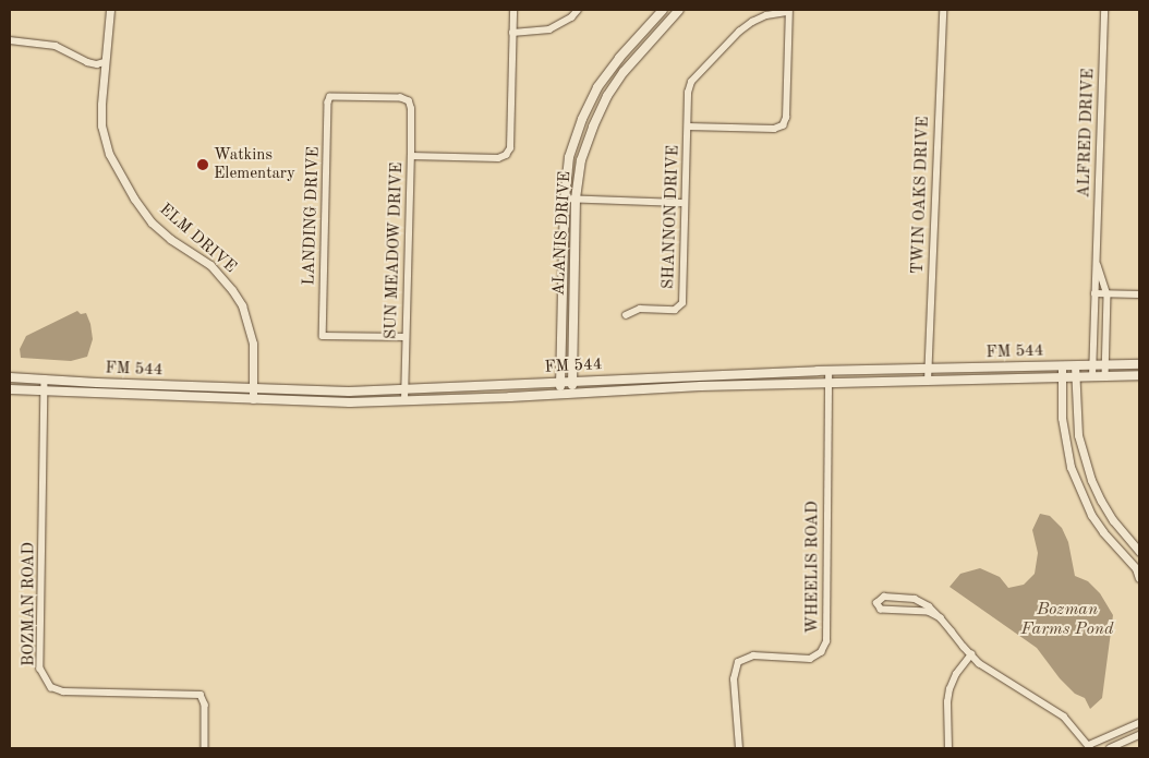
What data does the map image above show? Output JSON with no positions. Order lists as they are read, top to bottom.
{
  "streets": {
    "main road": ["ALANIS DRIVE", "FM 544"],
    "street": [
      "ALFRED DRIVE",
      "TWIN OAKS DRIVE",
      "LANDING DRIVE",
      "SHANNON DRIVE",
      "ELM DRIVE",
      "SUN MEADOW DRIVE",
      "WHEELIS ROAD",
      "BOZMAN ROAD"
    ]
  },
  "crossings": [
    ["ALFRED DRIVE", "FM 544"],
    ["TWIN OAKS DRIVE", "FM 544"],
    ["LANDING DRIVE", "SUN MEADOW DRIVE"],
    ["ALANIS DRIVE", "FM 544"],
    ["ELM DRIVE", "FM 544"],
    ["SUN MEADOW DRIVE", "FM 544"],
    ["FM 544", "WHEELIS ROAD"],
    ["FM 544", "BOZMAN ROAD"]
  ],
  "water": ["Bozman Farms Pond"],
  "places": ["Watkins Elementary"]
}
